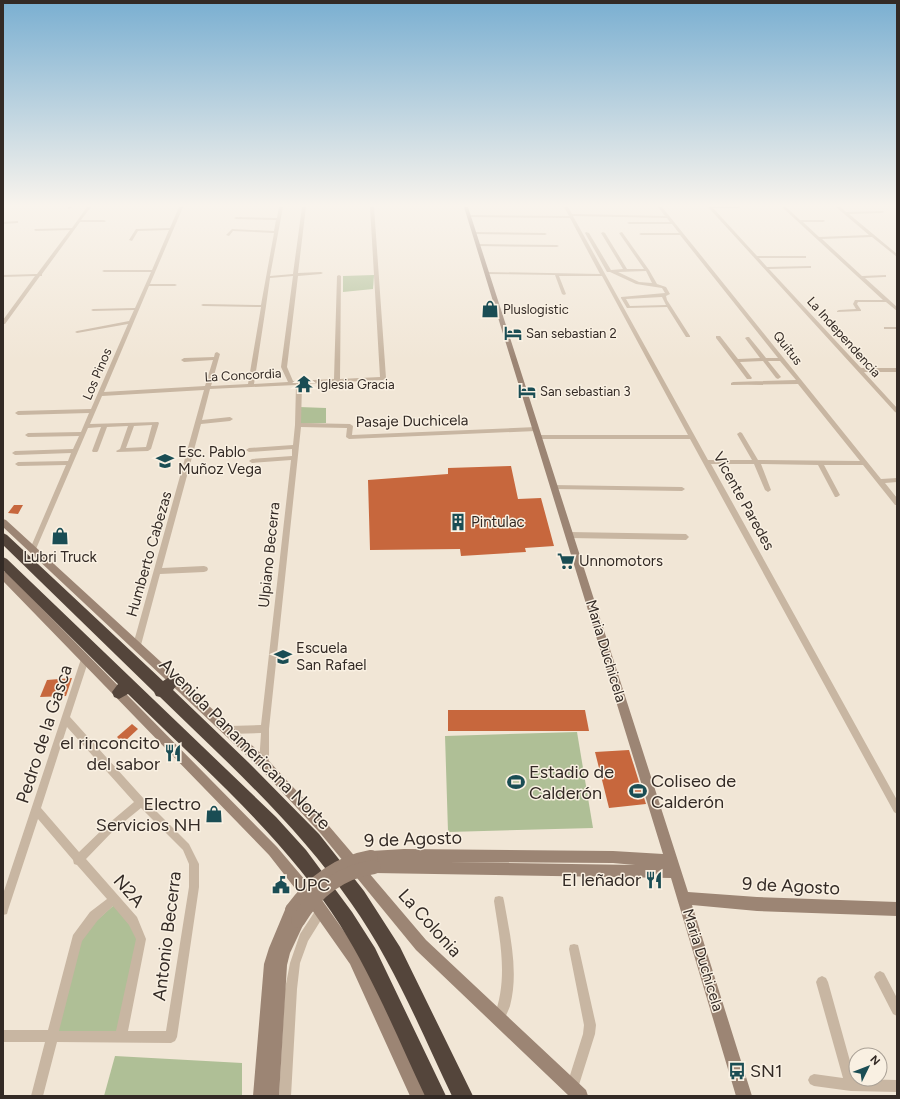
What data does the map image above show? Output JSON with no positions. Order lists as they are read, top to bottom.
{
  "streets": {
    "highway": ["Avenida Panamericana Norte"],
    "main road": ["Maria Duchicela", "9 de Agosto", "La Colonia"],
    "street": [
      "La Independencia",
      "Quitus",
      "Los Pinos",
      "La Concordia",
      "Pasaje Duchicela",
      "Vicente Paredes",
      "Humberto Cabezas",
      "Ulpiano Becerra",
      "Pedro de la Gasca",
      "N2A",
      "Antonio Becerra"
    ]
  },
  "crossings": [
    ["Los Pinos", "La Concordia"],
    ["Los Pinos", "Avenida Panamericana Norte"],
    ["La Concordia", "Humberto Cabezas"],
    ["La Concordia", "Ulpiano Becerra"],
    ["Pasaje Duchicela", "Ulpiano Becerra"],
    ["Pasaje Duchicela", "Maria Duchicela"],
    ["Humberto Cabezas", "Avenida Panamericana Norte"],
    ["Ulpiano Becerra", "Avenida Panamericana Norte"],
    ["Ulpiano Becerra", "La Colonia"],
    ["Maria Duchicela", "9 de Agosto"],
    ["Pedro de la Gasca", "N2A"],
    ["Pedro de la Gasca", "Antonio Becerra"],
    ["Avenida Panamericana Norte", "La Colonia"],
    ["N2A", "Antonio Becerra"]
  ],
  "places": {
    "shop": ["Pluslogistic", "Lubri Truck", "Electro Servicios NH"],
    "hotel": ["San sebastian 2", "San sebastian 3"],
    "temple": ["Iglesia Gracia"],
    "school or university": ["Esc. Pablo Muñoz Vega", "Escuela San Rafael"],
    "building": ["Pintulac"],
    "supermarket": ["Unnomotors"],
    "restaurant": ["el rinconcito del sabor", "El leñador"],
    "sports": ["Estadio de Calderón", "Coliseo de Calderón"],
    "public building": ["UPC"],
    "bus stop": ["SN1"]
  },
  "north": "top right"
}
